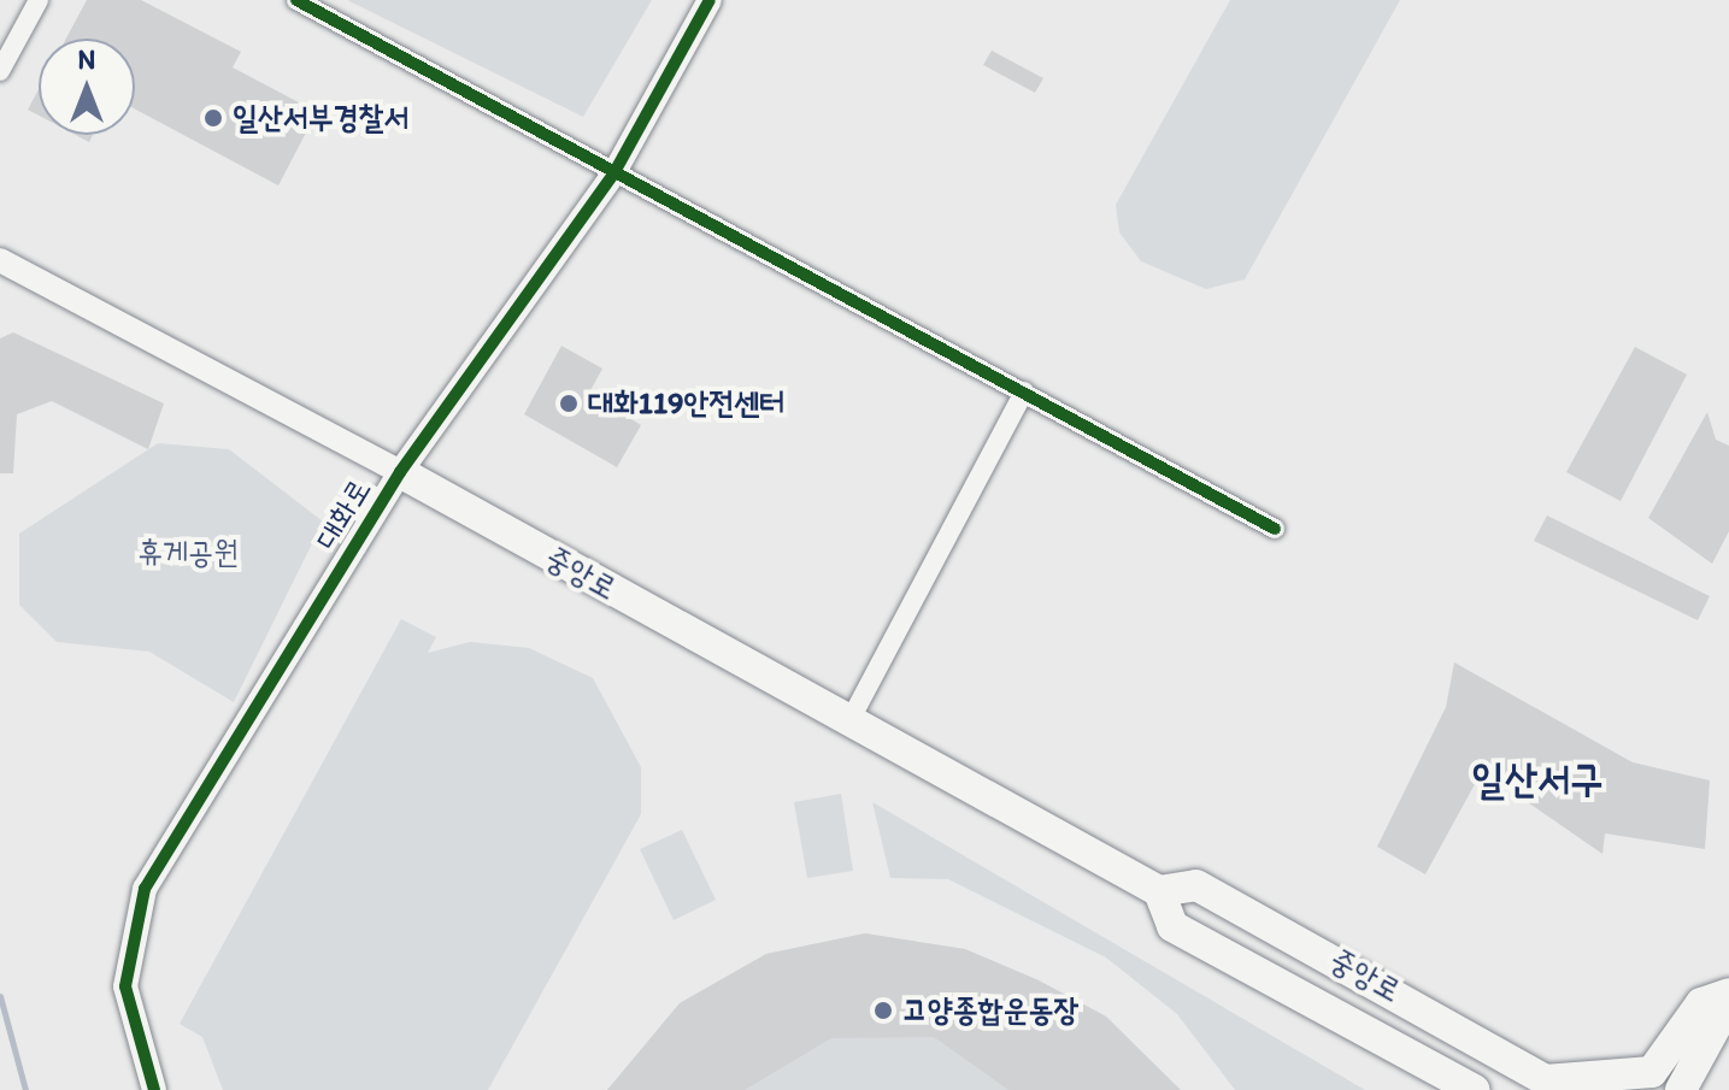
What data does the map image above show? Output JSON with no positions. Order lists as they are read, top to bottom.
{
  "streets": {
    "main road": ["중앙로"],
    "street": ["대화로"]
  },
  "crossings": [
    ["대화로", "중앙로"]
  ],
  "districts": ["일산서구"],
  "parks": ["휴게공원"],
  "places": ["일산서부경찰서", "대화119안전센터", "고양종합운동장"],
  "north": "top"
}
